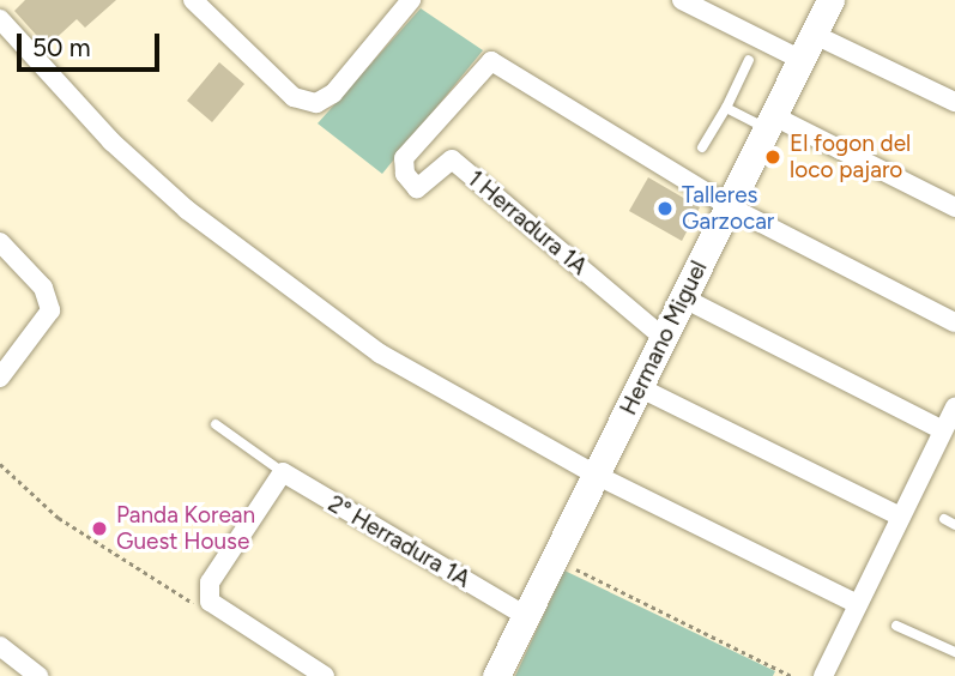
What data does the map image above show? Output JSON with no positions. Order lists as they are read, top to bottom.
{
  "streets": {
    "street": ["1 Herradura 1A", "Hermano Miguel", "2° Herradura 1A"]
  },
  "crossings": [
    ["1 Herradura 1A", "Hermano Miguel"],
    ["Hermano Miguel", "2° Herradura 1A"]
  ],
  "places": ["El fogon del loco pajaro", "Talleres Garzocar", "Panda Korean Guest House"],
  "scale_bar": "50 m"
}
